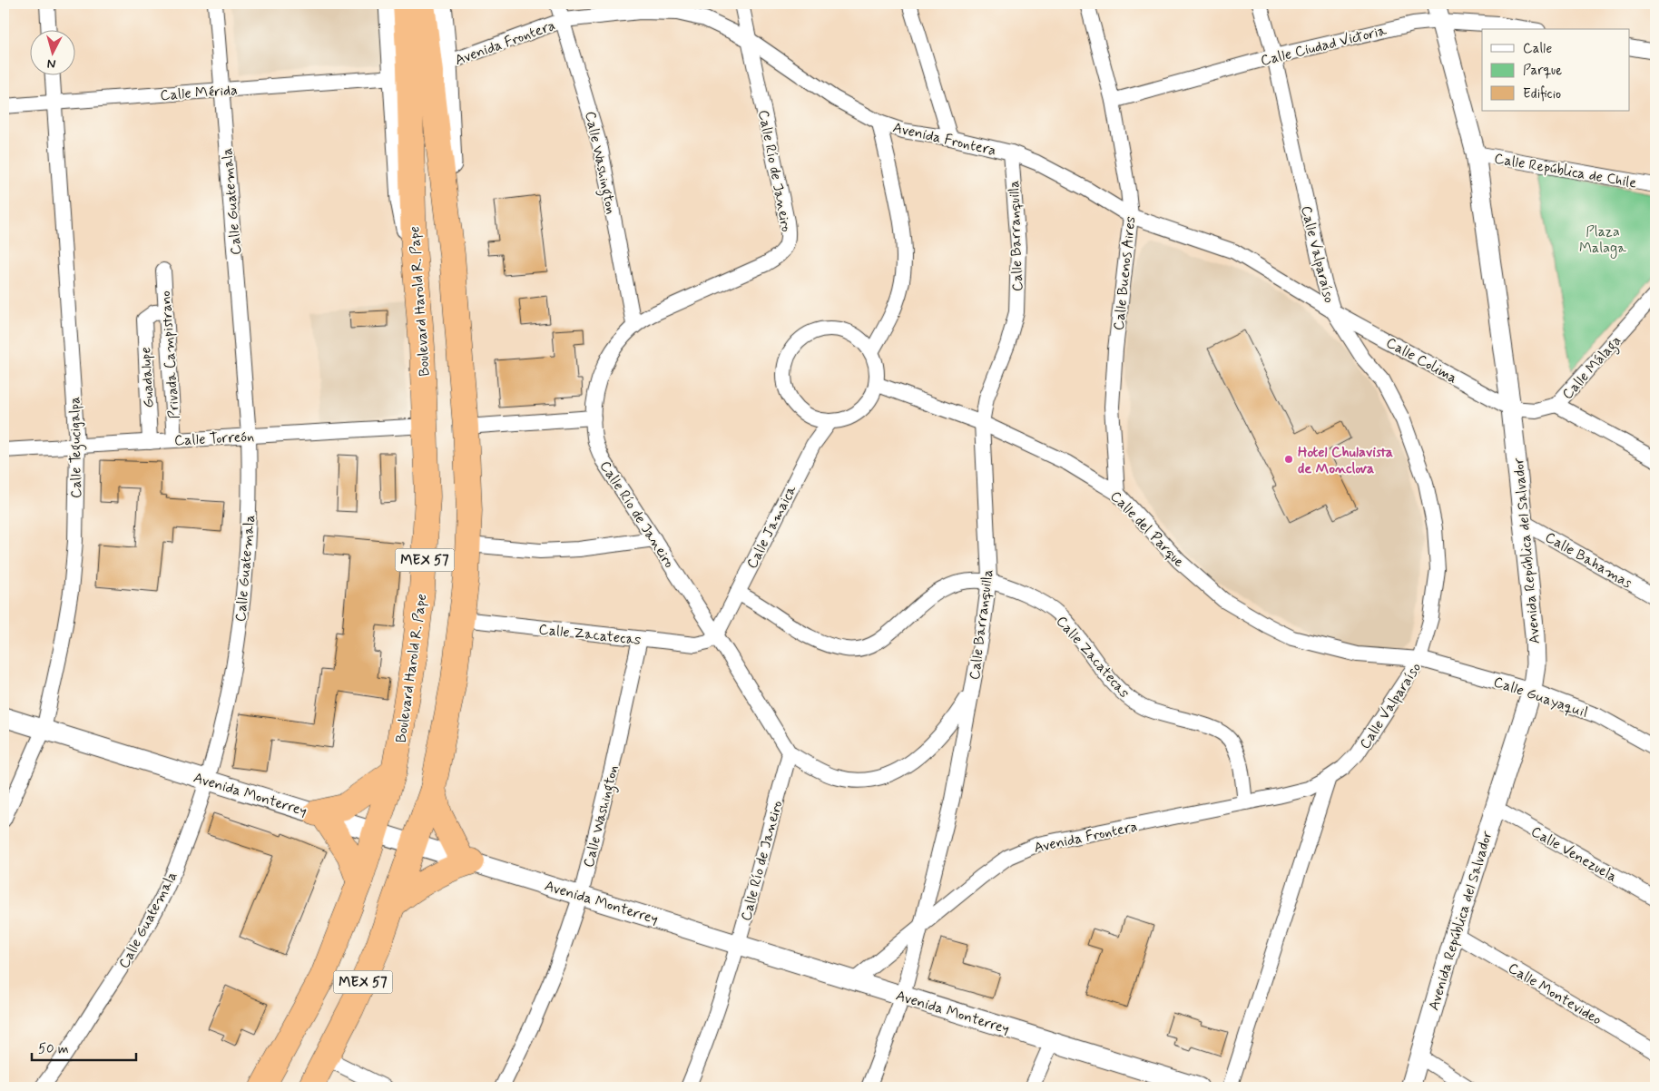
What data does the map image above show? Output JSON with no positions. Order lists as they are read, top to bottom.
{
  "streets": {
    "highway": ["Boulevard Harold R. Pape", "MEX 57"],
    "street": [
      "Avenida Frontera",
      "Calle Ciudad Victoria",
      "Calle Mérida",
      "Calle Washington",
      "Calle República de Chile",
      "Calle Río de Janeiro",
      "Calle Guatemala",
      "Calle Barranquilla",
      "Calle Valparaíso",
      "Calle Buenos Aires",
      "Privada Campistrano",
      "Calle Colima",
      "Calle Málaga",
      "Guadalupe",
      "Calle Torreón",
      "Calle Tegucigalpa",
      "Calle Jamaica",
      "Calle del Parque",
      "Avenida República del Salvador",
      "Calle Bahamas",
      "Calle Zacatecas",
      "Calle Guayaquil",
      "Avenida Monterrey",
      "Calle Venezuela",
      "Calle Montevideo"
    ]
  },
  "crossings": [
    ["Avenida Frontera", "Calle Washington"],
    ["Avenida Frontera", "Calle Río de Janeiro"],
    ["Avenida Frontera", "Calle Barranquilla"],
    ["Avenida Frontera", "Calle Valparaíso"],
    ["Avenida Frontera", "Calle Buenos Aires"],
    ["Avenida Frontera", "Calle Colima"],
    ["Avenida Frontera", "Calle Zacatecas"],
    ["Avenida Frontera", "Avenida Monterrey"],
    ["Calle Ciudad Victoria", "Calle Valparaíso"],
    ["Calle Ciudad Victoria", "Calle Buenos Aires"],
    ["Calle Ciudad Victoria", "Avenida República del Salvador"],
    ["Calle Mérida", "Calle Guatemala"],
    ["Calle Mérida", "Calle Tegucigalpa"],
    ["Calle Washington", "Calle Río de Janeiro"],
    ["Calle Washington", "Calle Zacatecas"],
    ["Calle Washington", "Avenida Monterrey"],
    ["Calle República de Chile", "Avenida República del Salvador"],
    ["Calle Río de Janeiro", "Calle Jamaica"],
    ["Calle Río de Janeiro", "Calle Zacatecas"],
    ["Calle Río de Janeiro", "Avenida Monterrey"],
    ["Calle Guatemala", "Calle Torreón"],
    ["Calle Guatemala", "Avenida Monterrey"],
    ["Calle Barranquilla", "Calle del Parque"],
    ["Calle Barranquilla", "Calle Zacatecas"],
    ["Calle Barranquilla", "Avenida Monterrey"],
    ["Calle Valparaíso", "Calle Colima"],
    ["Calle Valparaíso", "Calle del Parque"],
    ["Calle Valparaíso", "Calle Guayaquil"],
    ["Calle Buenos Aires", "Calle del Parque"],
    ["Boulevard Harold R. Pape", "Calle Torreón"],
    ["Boulevard Harold R. Pape", "Avenida Monterrey"],
    ["Privada Campistrano", "Guadalupe"],
    ["Privada Campistrano", "Calle Torreón"],
    ["Calle Colima", "Calle Málaga"],
    ["Calle Colima", "Avenida República del Salvador"],
    ["Calle Málaga", "Avenida República del Salvador"],
    ["Guadalupe", "Calle Torreón"],
    ["Calle Torreón", "Calle Tegucigalpa"],
    ["Calle Tegucigalpa", "Avenida Monterrey"],
    ["Calle Jamaica", "Calle del Parque"],
    ["Calle Jamaica", "Calle Zacatecas"],
    ["Calle del Parque", "Calle Guayaquil"],
    ["Avenida República del Salvador", "Calle Bahamas"],
    ["Avenida República del Salvador", "Calle Guayaquil"],
    ["Avenida República del Salvador", "Calle Venezuela"],
    ["Avenida República del Salvador", "Calle Montevideo"],
    ["MEX 57", "Calle Zacatecas"],
    ["MEX 57", "Avenida Monterrey"]
  ],
  "parks": ["Plaza Malaga"],
  "places": ["Hotel Chulavista de Monclova"],
  "legend": ["Calle", "Parque", "Edificio"],
  "scale_bar": "50 m",
  "north": "bottom"
}
